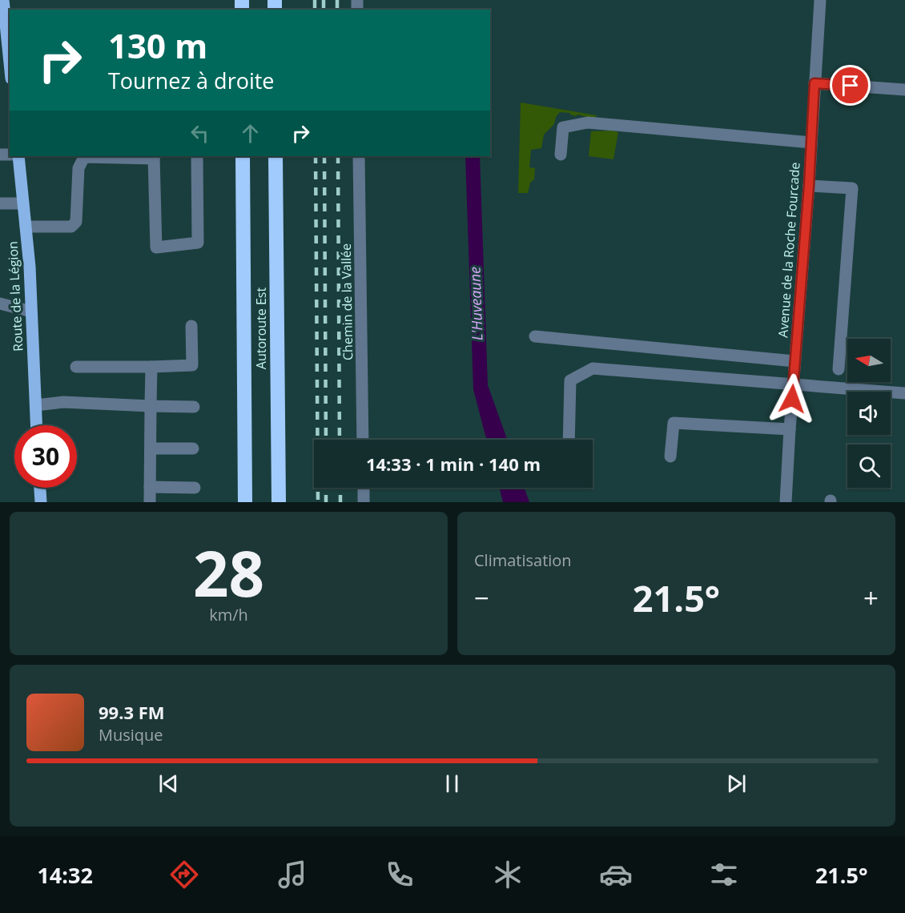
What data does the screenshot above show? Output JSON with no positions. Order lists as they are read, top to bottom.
{
  "streets": {
    "highway": ["Autoroute Est"],
    "main road": ["Route de la Légion"],
    "street": ["Avenue de la Roche Fourcade", "Chemin de la Vallée"]
  },
  "water": ["L'Huveaune"],
  "north": "left",
  "page": {
    "turn": ["130 m", "Tournez à droite"],
    "limit": "30",
    "trip": "14:33 · 1 min · 140 m",
    "tile": [
      ["28", "km/h"],
      "Climatisation"
    ],
    "heat": ["−", "21.5°", "+"],
    "song": ["99.3 FM", "Musique"],
    "tabs": ["14:32", "21.5°"]
  }
}
